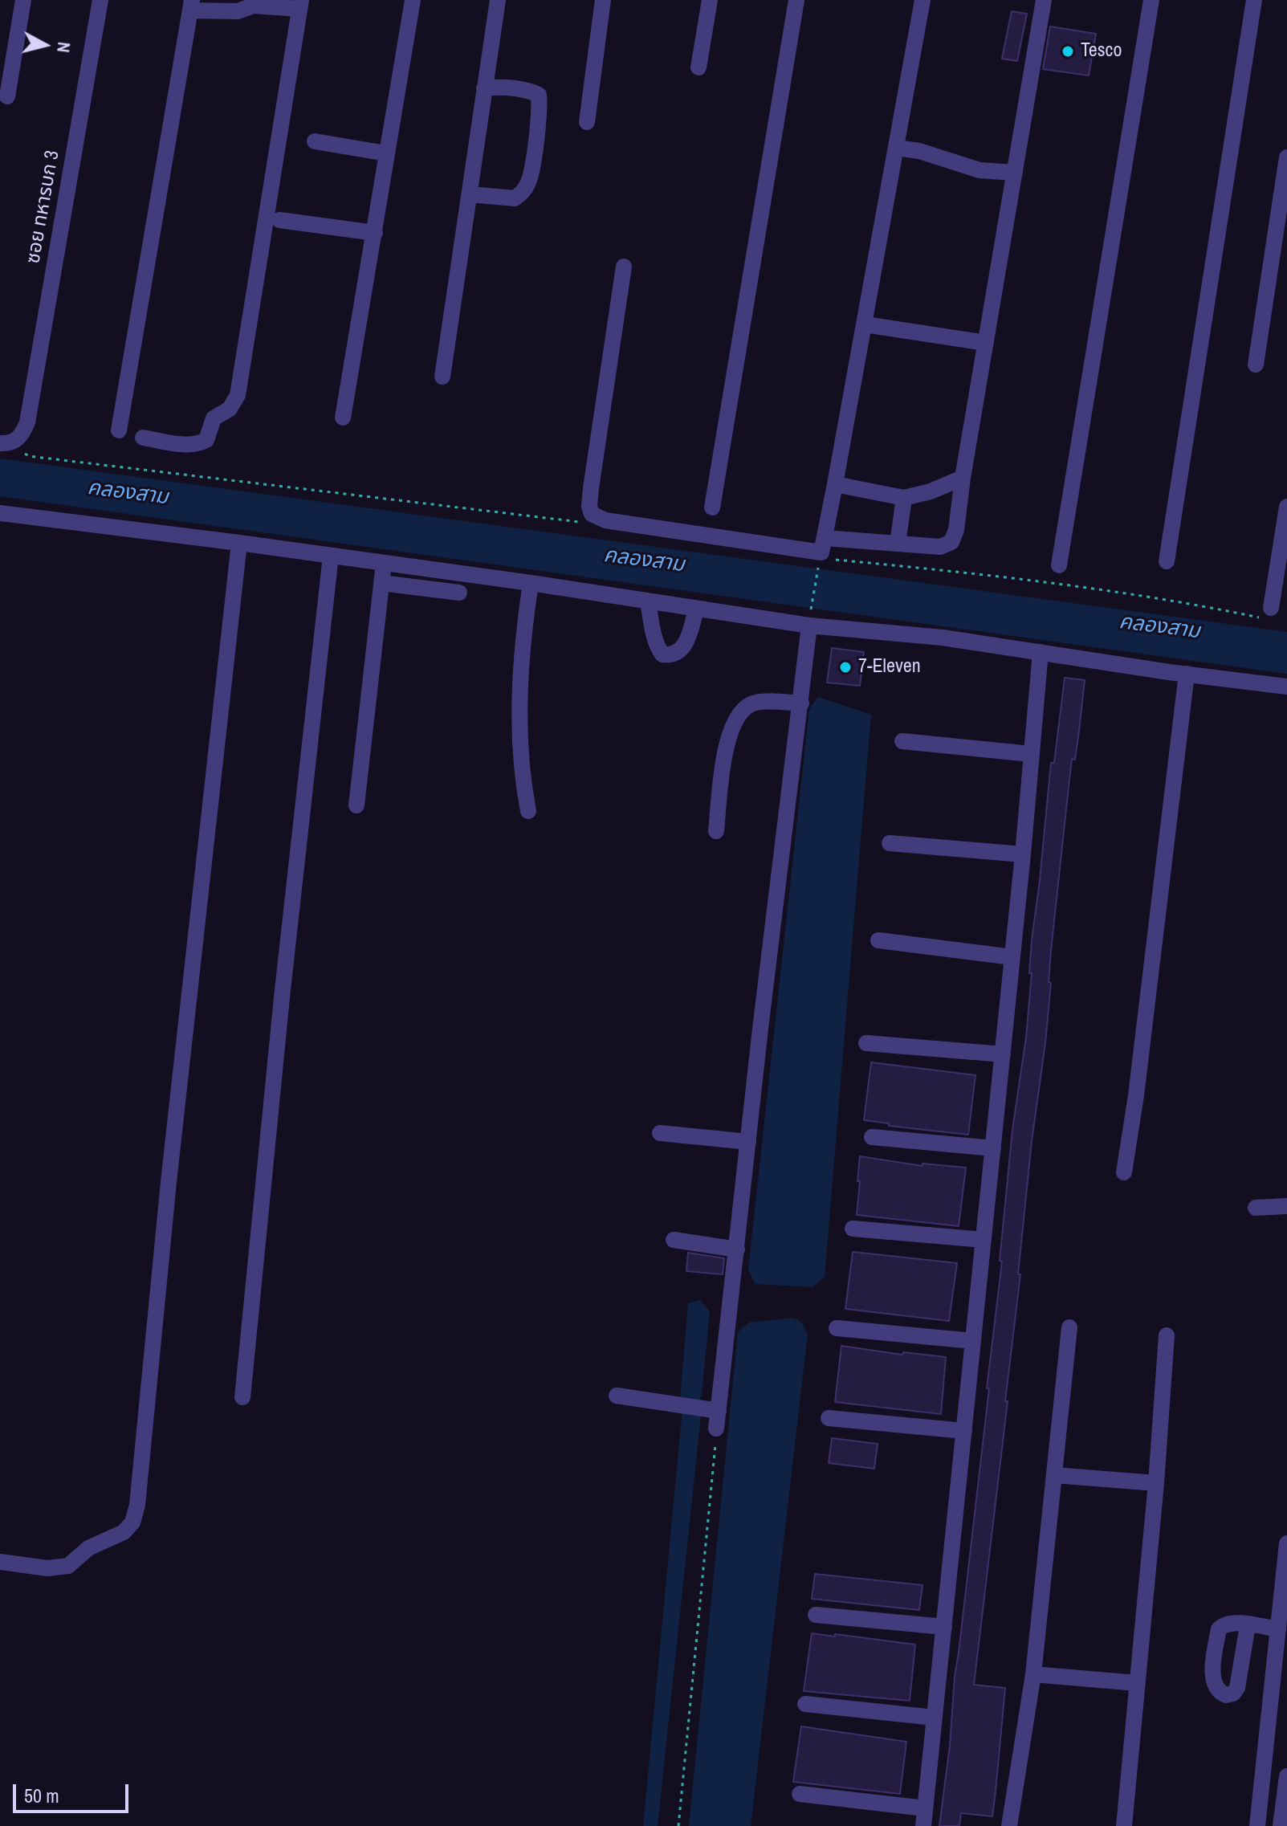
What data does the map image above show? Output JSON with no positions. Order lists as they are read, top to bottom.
{
  "streets": {
    "street": ["ซอย ทหารบก 3"]
  },
  "water": ["คลองสาม"],
  "places": ["Tesco", "7-Eleven"],
  "scale_bar": "50 m",
  "north": "right"
}
